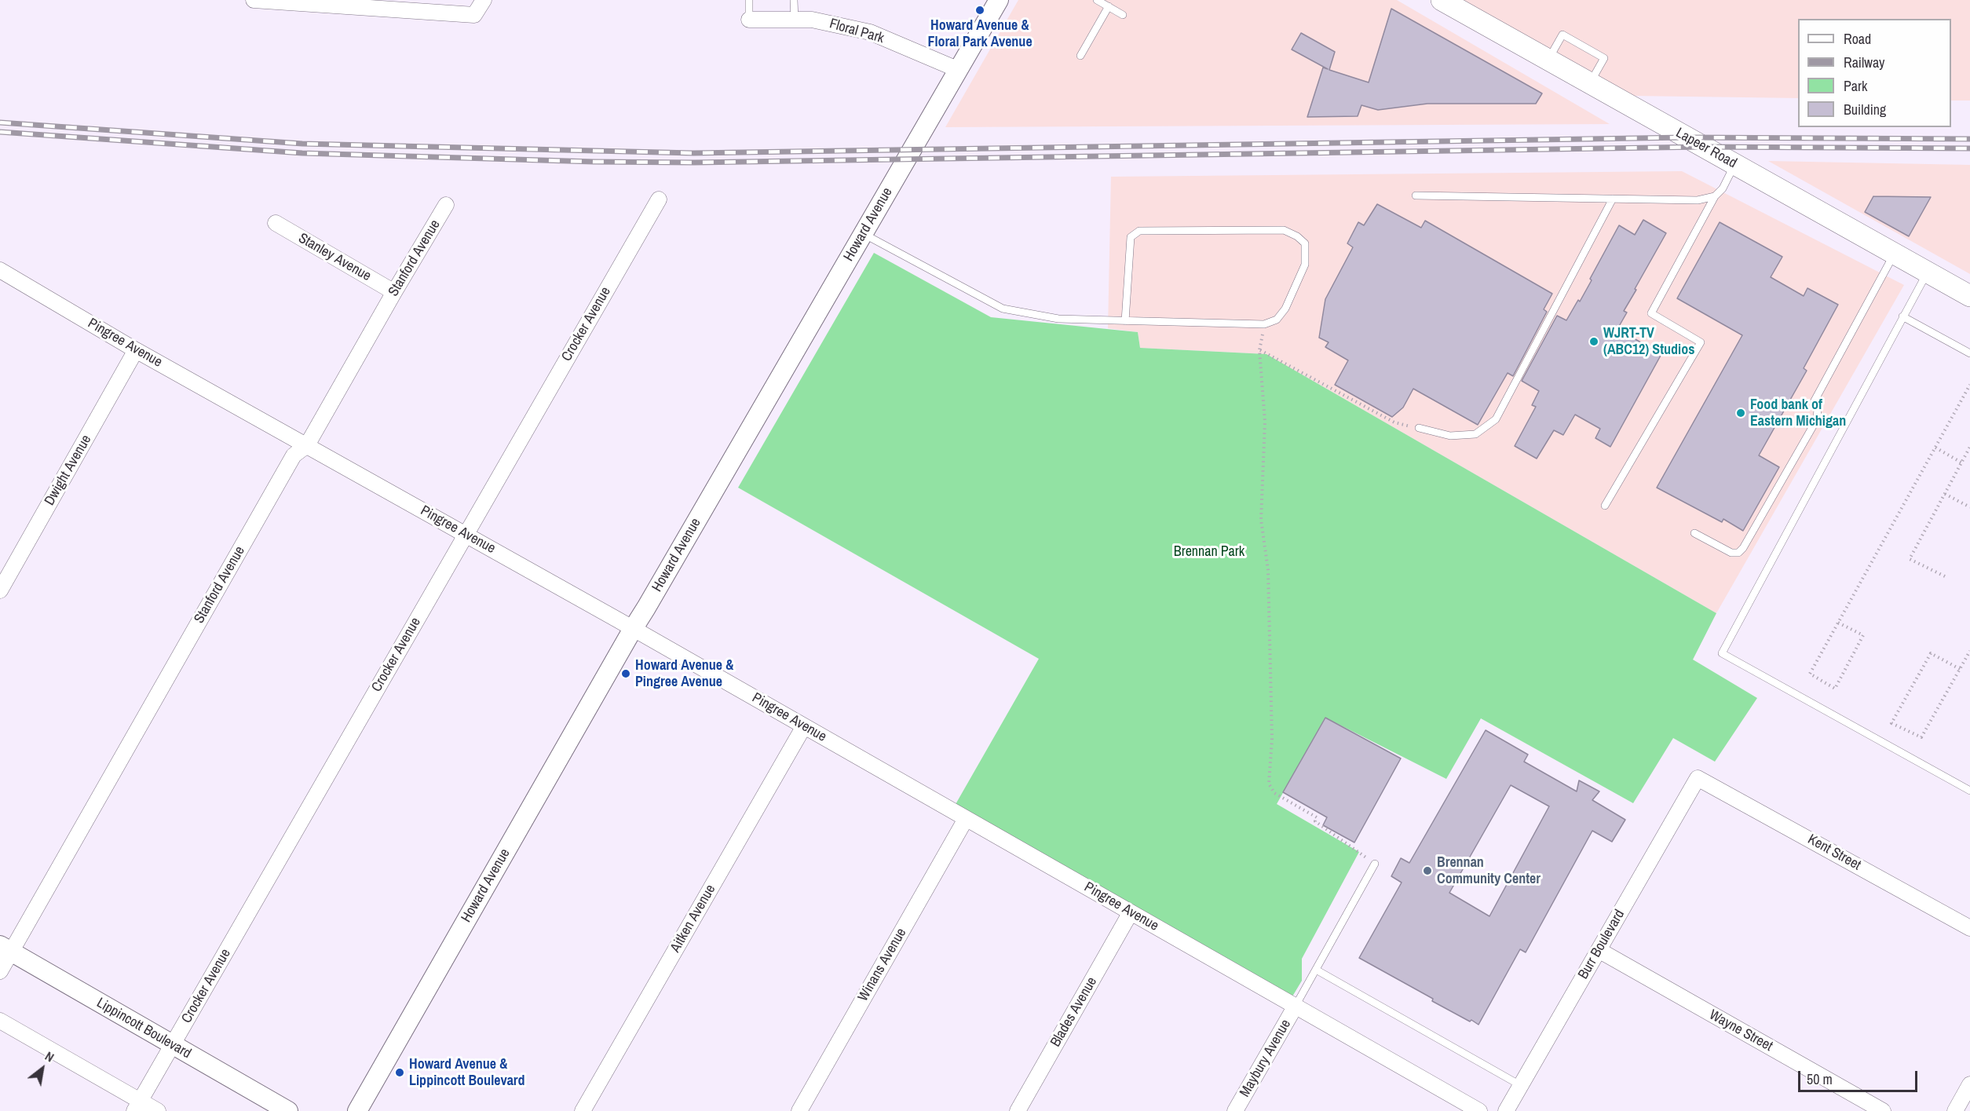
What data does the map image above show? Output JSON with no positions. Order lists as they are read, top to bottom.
{
  "streets": {
    "main road": ["Lapeer Road"],
    "street": [
      "Floral Park",
      "Howard Avenue",
      "Stanley Avenue",
      "Stanford Avenue",
      "Crocker Avenue",
      "Pingree Avenue",
      "Dwight Avenue",
      "Kent Street",
      "Aitken Avenue",
      "Burr Boulevard",
      "Winans Avenue",
      "Blades Avenue",
      "Lippincott Boulevard",
      "Wayne Street",
      "Maybury Avenue"
    ]
  },
  "crossings": [
    ["Floral Park", "Howard Avenue"],
    ["Howard Avenue", "Pingree Avenue"],
    ["Stanley Avenue", "Stanford Avenue"],
    ["Stanford Avenue", "Pingree Avenue"],
    ["Stanford Avenue", "Lippincott Boulevard"],
    ["Crocker Avenue", "Pingree Avenue"],
    ["Crocker Avenue", "Lippincott Boulevard"],
    ["Pingree Avenue", "Dwight Avenue"],
    ["Pingree Avenue", "Aitken Avenue"],
    ["Pingree Avenue", "Winans Avenue"],
    ["Pingree Avenue", "Blades Avenue"],
    ["Pingree Avenue", "Maybury Avenue"],
    ["Kent Street", "Burr Boulevard"],
    ["Burr Boulevard", "Wayne Street"]
  ],
  "parks": ["Brennan Park"],
  "places": [
    "Howard Avenue & Floral Park Avenue",
    "WJRT-TV (ABC12) Studios",
    "Food bank of Eastern Michigan",
    "Howard Avenue & Pingree Avenue",
    "Brennan Community Center",
    "Howard Avenue & Lippincott Boulevard"
  ],
  "legend": [
    "Road",
    "Railway",
    "Park",
    "Building"
  ],
  "scale_bar": "50 m",
  "north": "top right"
}
